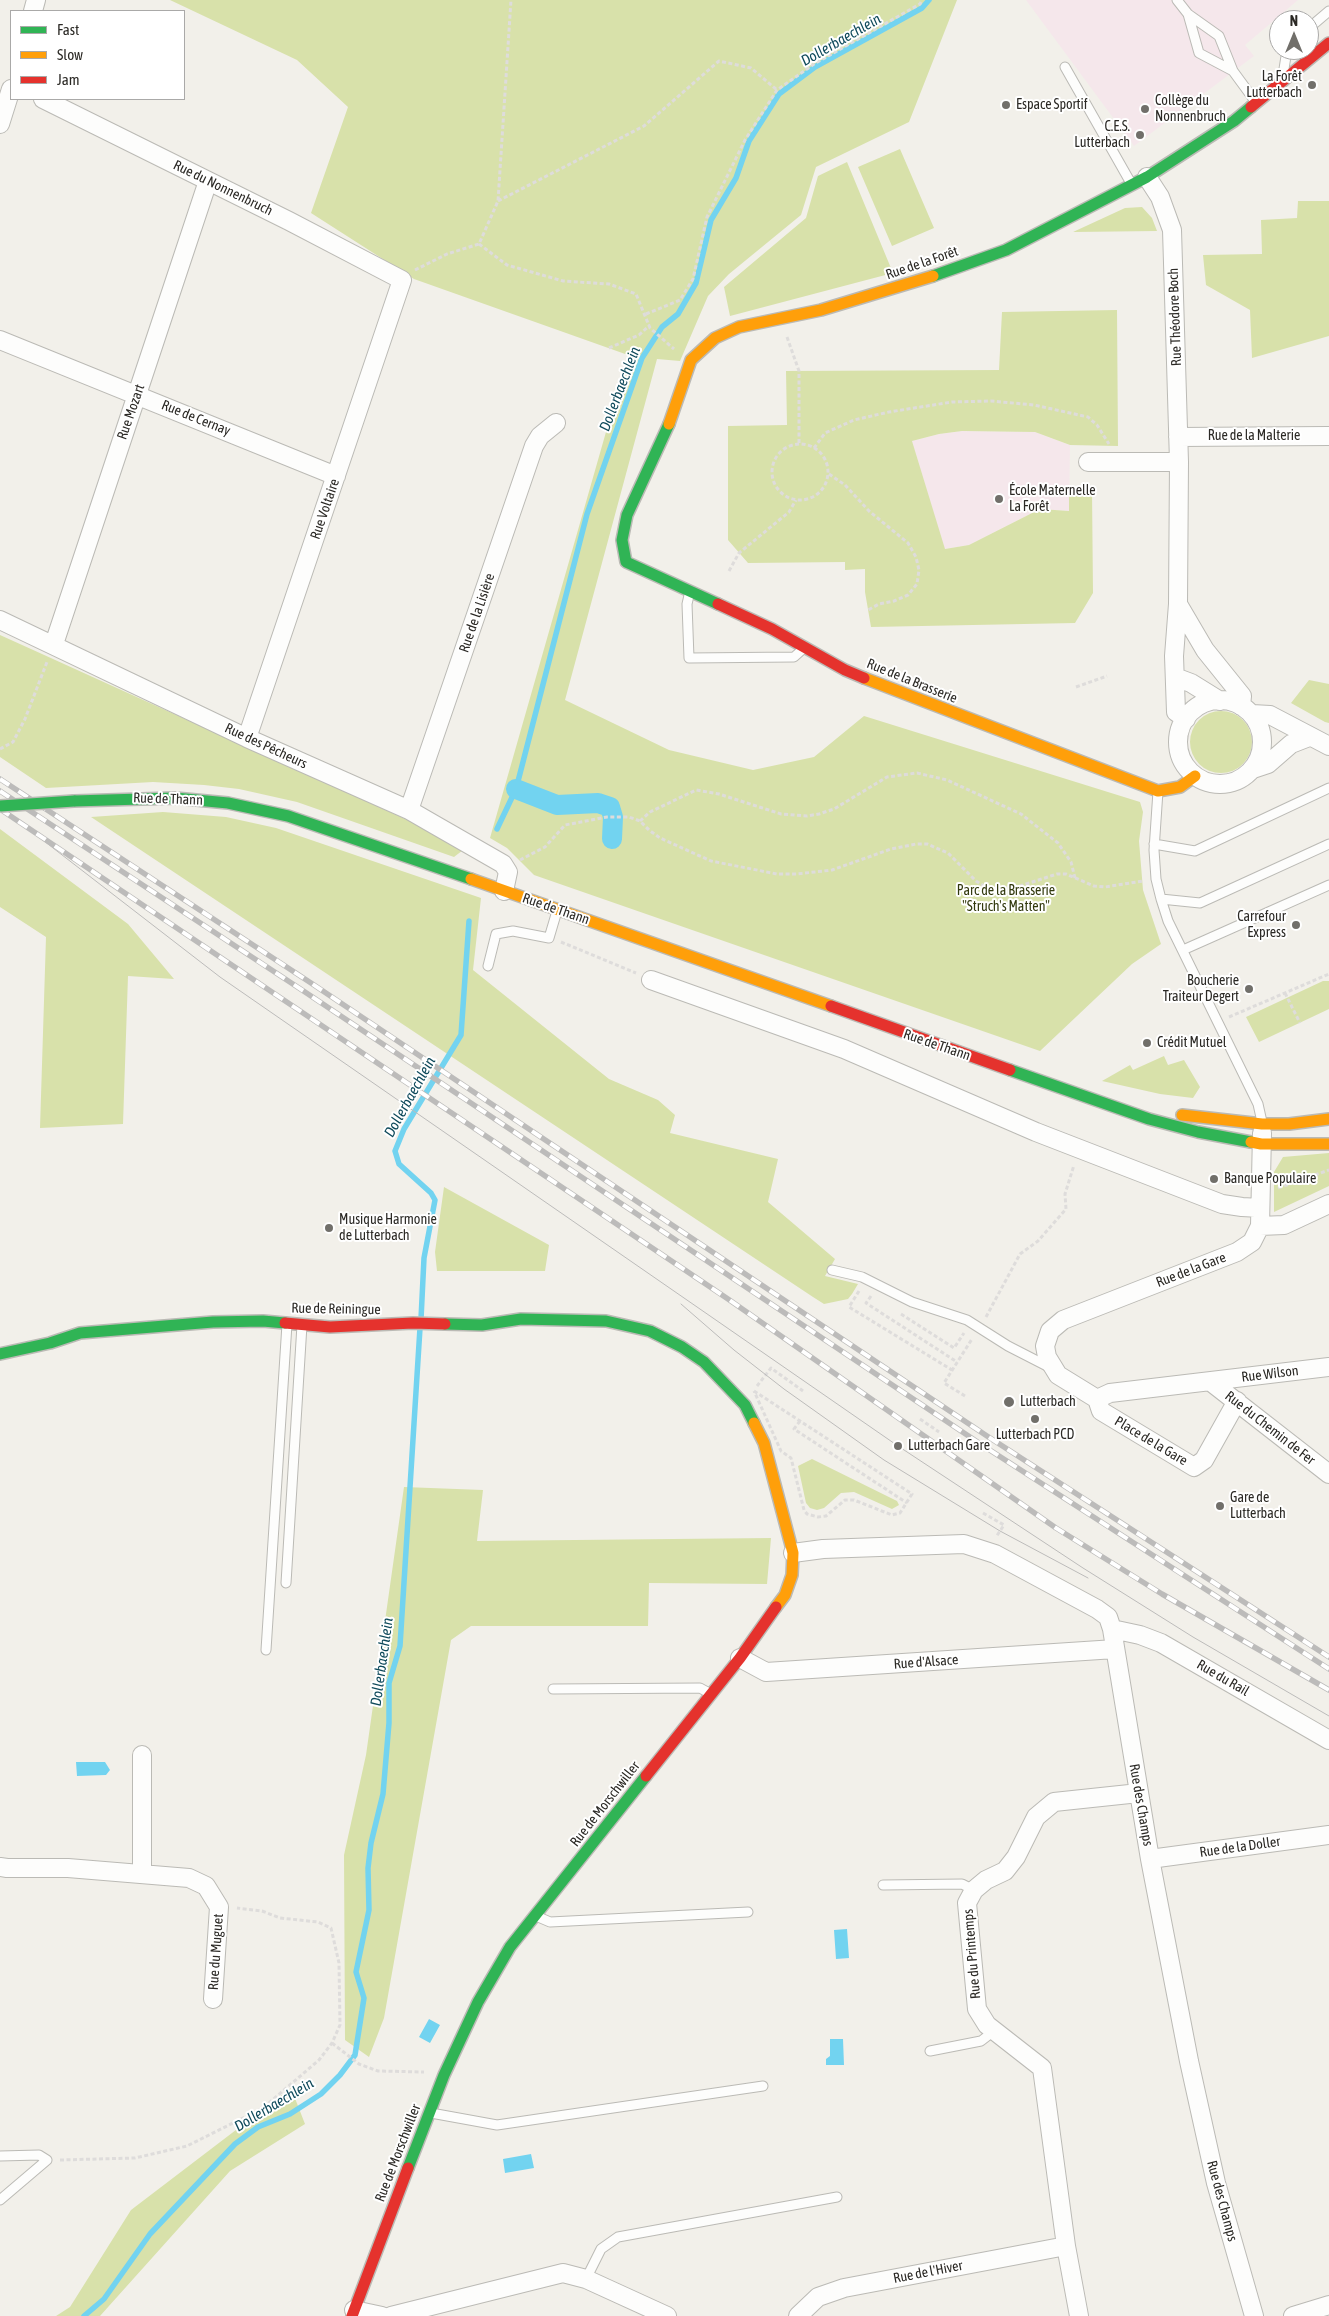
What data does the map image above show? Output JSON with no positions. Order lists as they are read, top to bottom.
{
  "streets": {
    "street": [
      "Rue du Nonnenbruch",
      "Rue de la Forêt",
      "Rue Théodore Boch",
      "Rue Mozart",
      "Rue de Cernay",
      "Rue de la Malterie",
      "Rue Voltaire",
      "Rue de la Lisière",
      "Rue de la Brasserie",
      "Rue des Pêcheurs",
      "Rue de Thann",
      "Rue de la Gare",
      "Rue de Reiningue",
      "Rue Wilson",
      "Rue du Chemin de Fer",
      "Place de la Gare",
      "Rue d'Alsace",
      "Rue du Rail",
      "Rue de Morschwiller",
      "Rue des Champs",
      "Rue de la Doller",
      "Rue du Muguet",
      "Rue du Printemps",
      "Rue de l'Hiver"
    ]
  },
  "crossings": [
    ["Rue du Nonnenbruch", "Rue Mozart"],
    ["Rue du Nonnenbruch", "Rue Voltaire"],
    ["Rue de la Forêt", "Rue Théodore Boch"],
    ["Rue de la Forêt", "Rue de la Brasserie"],
    ["Rue Théodore Boch", "Rue de la Malterie"],
    ["Rue Mozart", "Rue de Cernay"],
    ["Rue Mozart", "Rue des Pêcheurs"],
    ["Rue de Cernay", "Rue Voltaire"],
    ["Rue Voltaire", "Rue des Pêcheurs"],
    ["Rue de la Lisière", "Rue des Pêcheurs"],
    ["Rue des Pêcheurs", "Rue de Thann"],
    ["Rue de la Gare", "Place de la Gare"],
    ["Rue de Reiningue", "Rue de Morschwiller"],
    ["Rue Wilson", "Rue du Chemin de Fer"],
    ["Rue Wilson", "Place de la Gare"],
    ["Rue du Chemin de Fer", "Place de la Gare"],
    ["Rue d'Alsace", "Rue de Morschwiller"],
    ["Rue d'Alsace", "Rue des Champs"],
    ["Rue du Rail", "Rue des Champs"],
    ["Rue de Morschwiller", "Rue des Champs"],
    ["Rue des Champs", "Rue de la Doller"],
    ["Rue des Champs", "Rue du Printemps"],
    ["Rue du Printemps", "Rue de l'Hiver"]
  ],
  "water": ["Dollerbaechlein"],
  "parks": ["Parc de la Brasserie \"Struch's Matten\""],
  "places": [
    "La Forêt Lutterbach",
    "Espace Sportif",
    "Collège du Nonnenbruch",
    "C.E.S. Lutterbach",
    "École Maternelle La Forêt",
    "Carrefour Express",
    "Boucherie Traiteur Degert",
    "Crédit Mutuel",
    "Banque Populaire",
    "Musique Harmonie de Lutterbach",
    "Lutterbach",
    "Lutterbach PCD",
    "Lutterbach Gare",
    "Gare de Lutterbach"
  ],
  "legend": ["Fast", "Slow", "Jam"],
  "north": "top"
}
